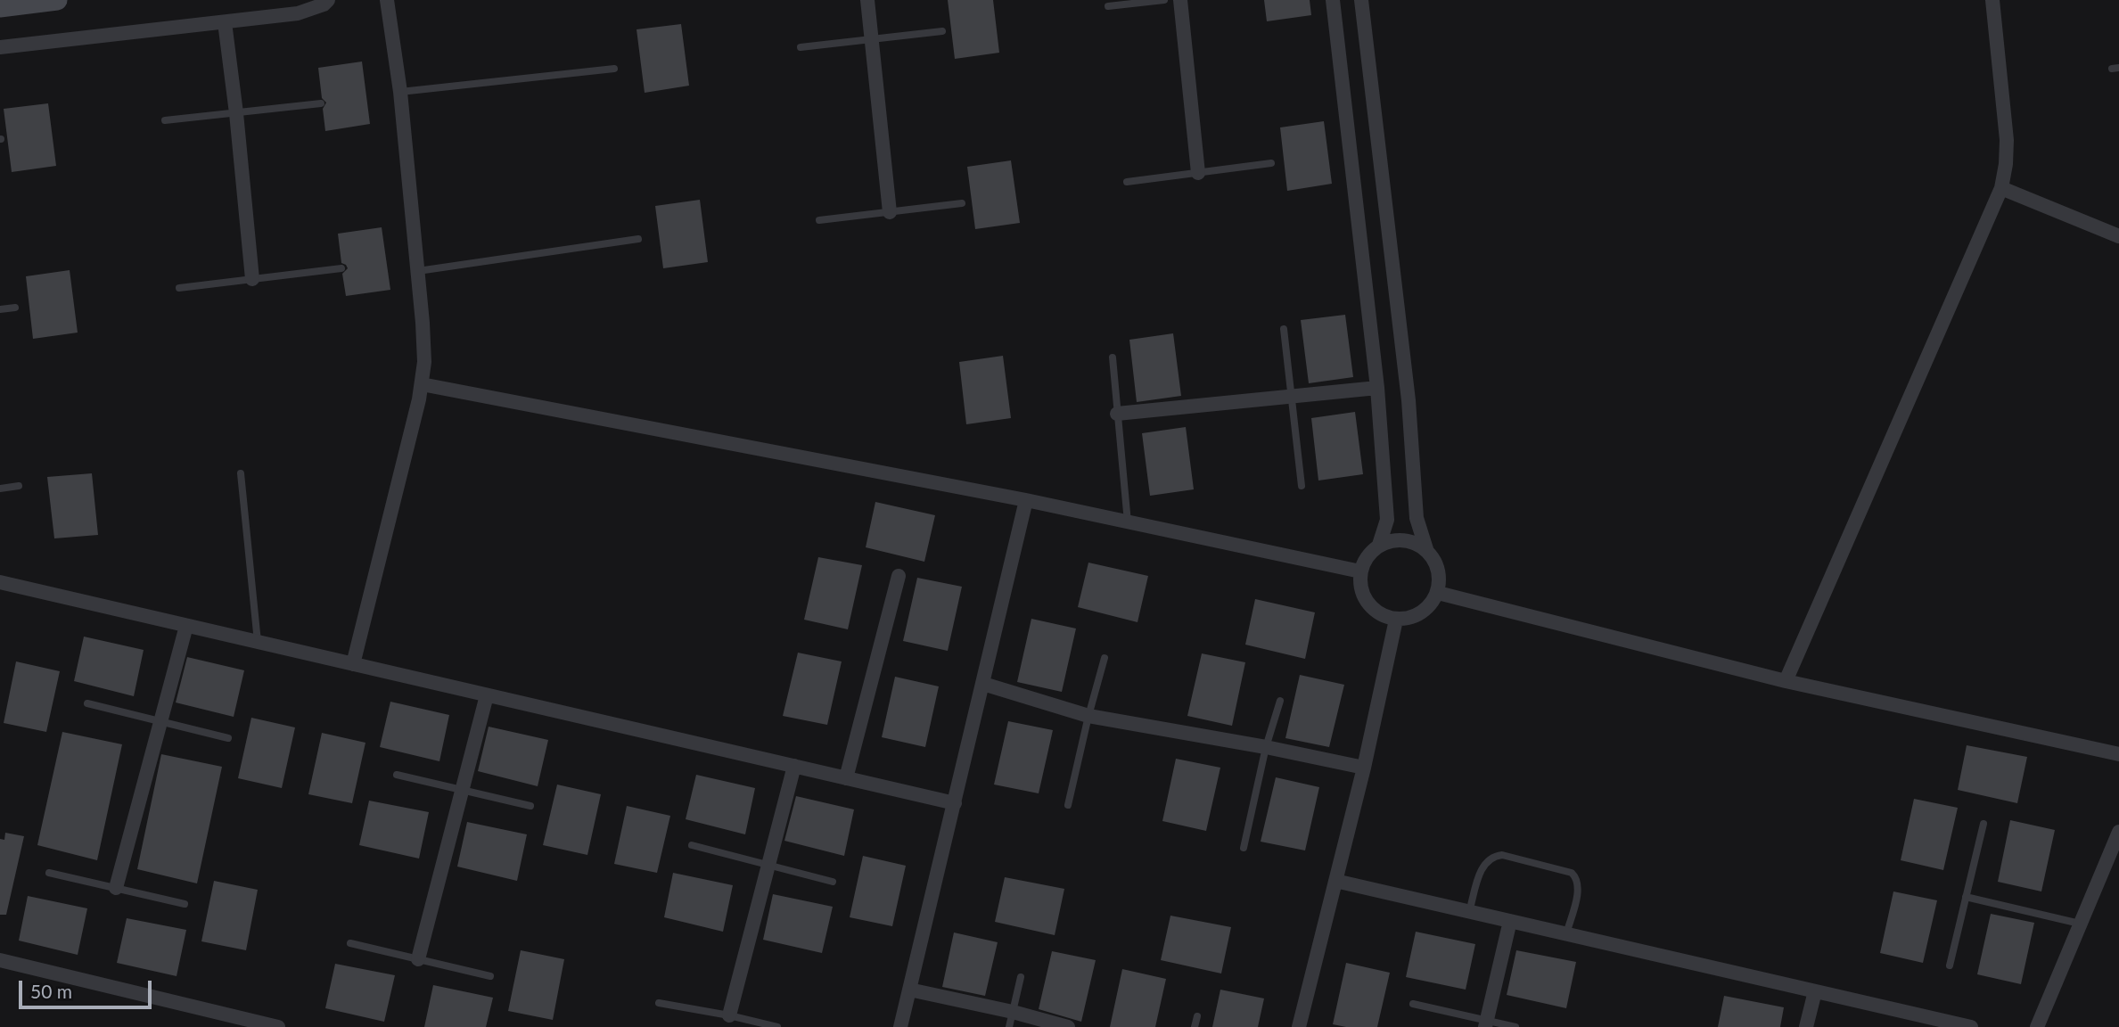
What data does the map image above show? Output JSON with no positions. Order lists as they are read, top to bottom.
{
  "scale_bar": "50 m"
}
